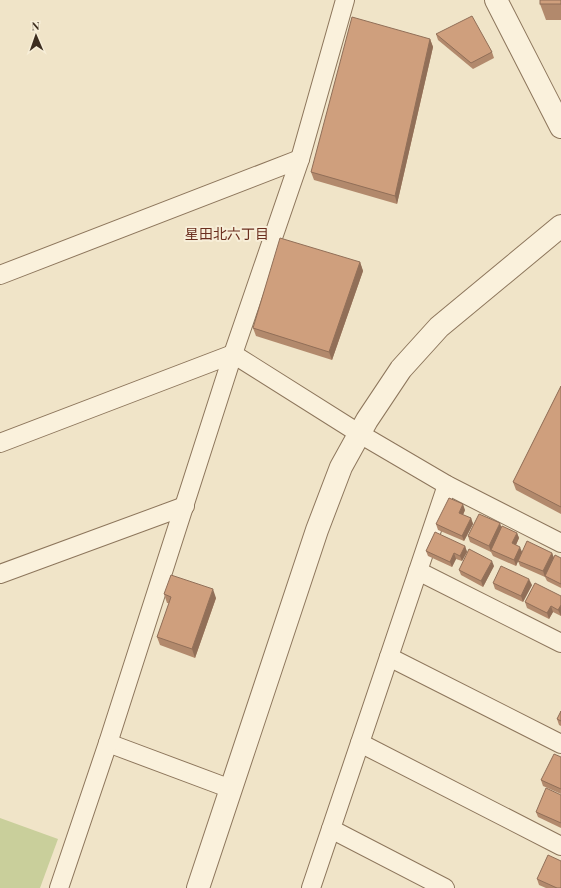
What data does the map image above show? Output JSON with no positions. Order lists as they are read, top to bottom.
{
  "districts": ["星田北六丁目"],
  "north": "top"
}
